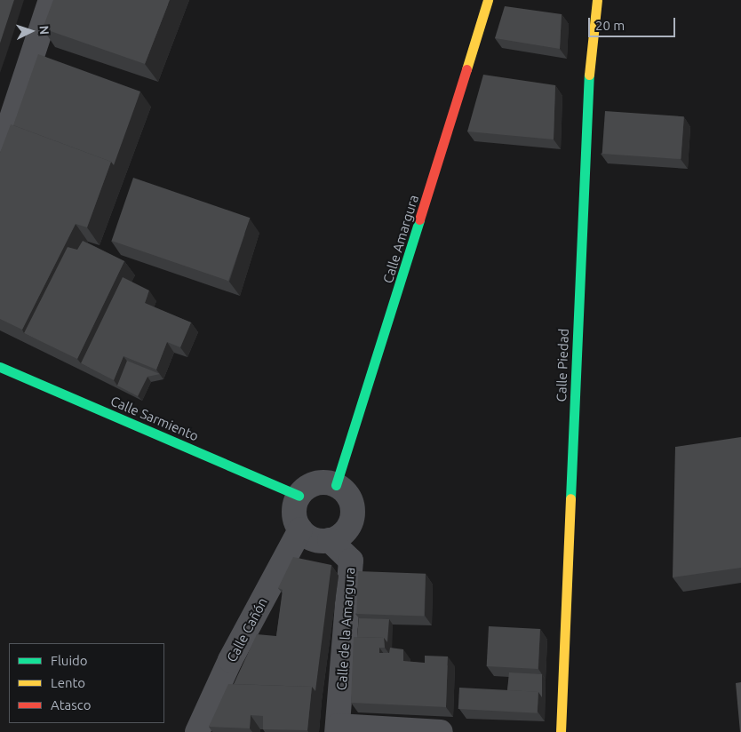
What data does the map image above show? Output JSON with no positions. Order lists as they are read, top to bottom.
{
  "streets": {
    "street": [
      "Calle Amargura",
      "Calle Piedad",
      "Calle Sarmiento",
      "Calle de la Amargura",
      "Calle Cañón"
    ]
  },
  "crossings": [
    ["Calle Amargura", "Calle Sarmiento"],
    ["Calle Amargura", "Calle de la Amargura"],
    ["Calle Amargura", "Calle Cañón"],
    ["Calle Sarmiento", "Calle de la Amargura"],
    ["Calle Sarmiento", "Calle Cañón"],
    ["Calle de la Amargura", "Calle Cañón"]
  ],
  "legend": ["Fluido", "Lento", "Atasco"],
  "scale_bar": "20 m",
  "north": "right"
}
